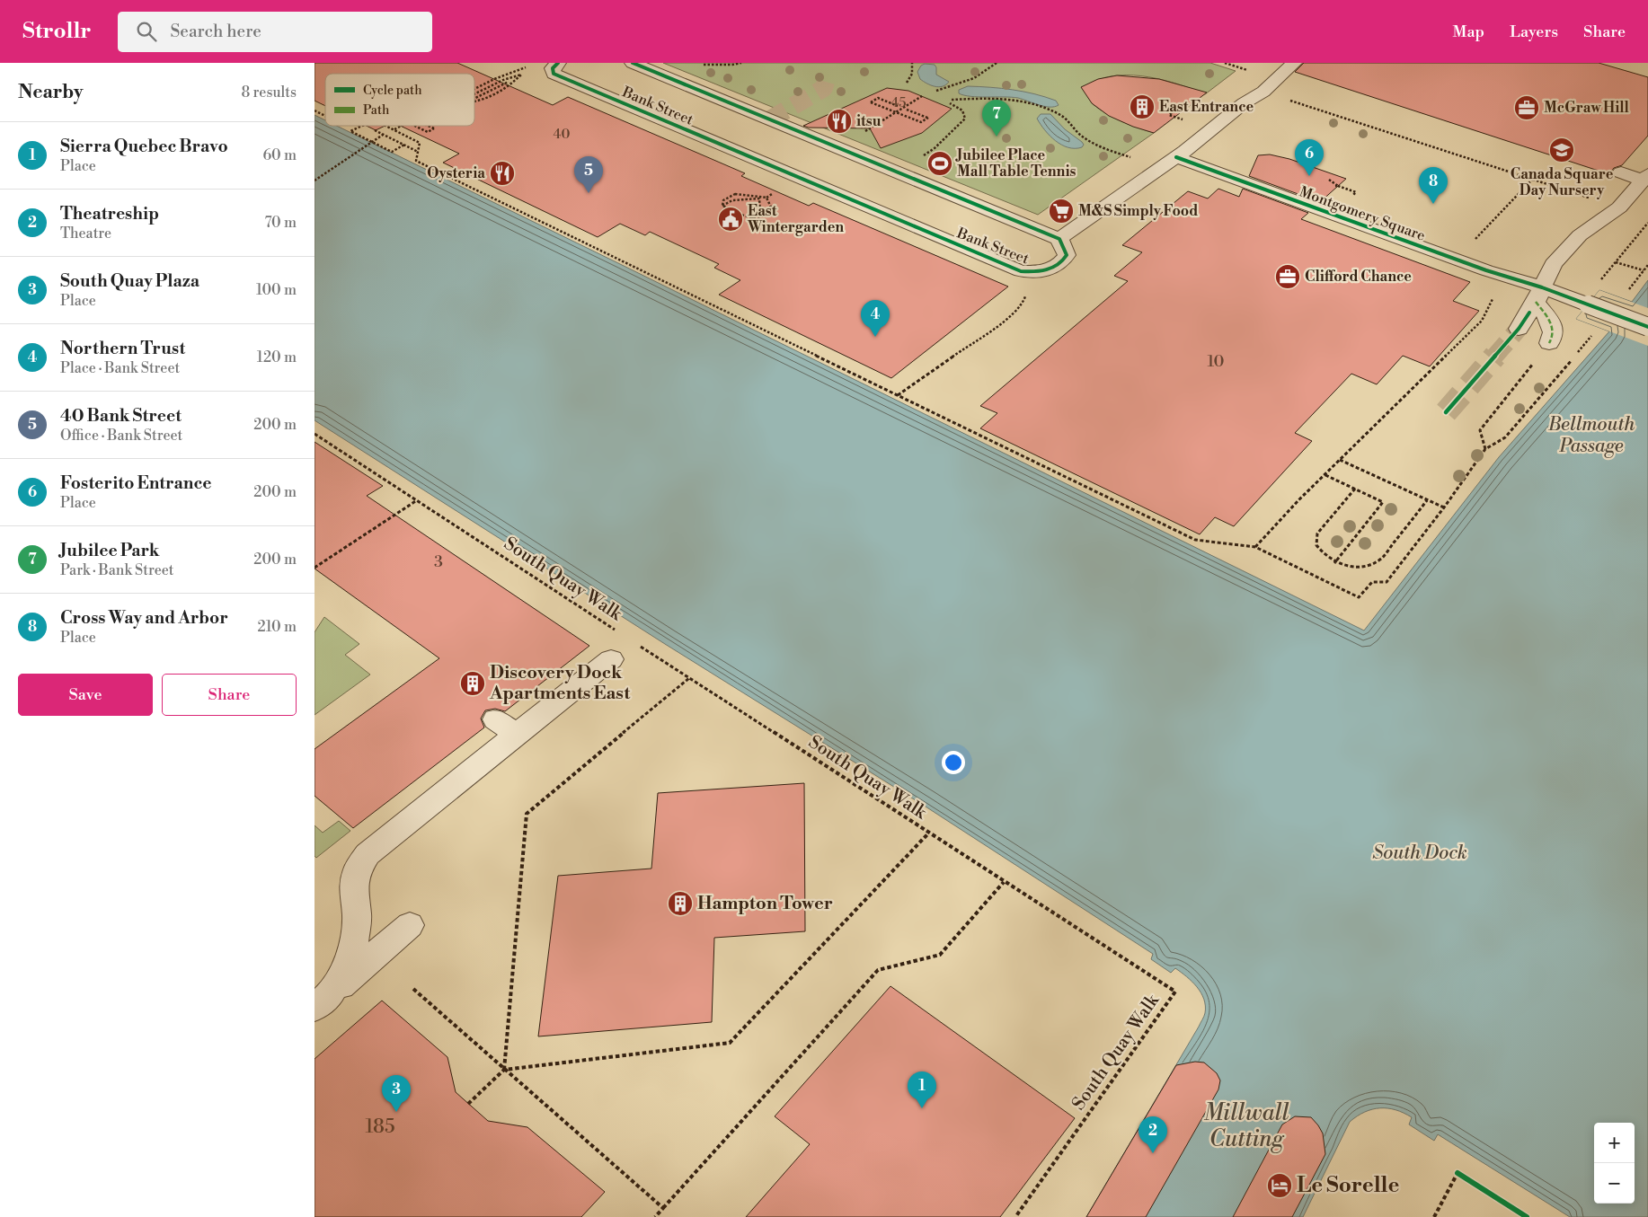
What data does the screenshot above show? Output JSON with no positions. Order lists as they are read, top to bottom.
{
  "streets": {
    "street": ["Bank Street", "Montgomery Square"],
    "path": ["South Quay Walk"]
  },
  "water": ["Bellmouth Passage", "South Dock", "Millwall Cutting"],
  "places": {
    "building": ["East Entrance", "Discovery Dock Apartments East", "Hampton Tower"],
    "office": ["McGraw Hill", "Clifford Chance"],
    "restaurant": ["itsu", "Oysteria"],
    "school or university": ["Canada Square Day Nursery"],
    "sports": ["Jubilee Place Mall Table Tennis"],
    "supermarket": ["M&S Simply Food"],
    "public building": ["East Wintergarden"],
    "hotel": ["Le Sorelle"]
  },
  "house_numbers": [
    "45",
    "40",
    "10",
    "3",
    "185"
  ],
  "legend": ["Cycle path", "Path"],
  "page": {
    "header": "Strollr",
    "search": "Search here",
    "nav": ["Map", "Layers", "Share"],
    "heading": ["Nearby", "8 results"],
    "pins": [
      "7",
      "6",
      "5",
      "8",
      "4",
      "1",
      "3",
      "2"
    ],
    "list": [
      {
        "mark": "1",
        "name": "Sierra Quebec Bravo",
        "note": "Place",
        "value": "60 m"
      },
      {
        "mark": "2",
        "name": "Theatreship",
        "note": "Theatre",
        "value": "70 m"
      },
      {
        "mark": "3",
        "name": "South Quay Plaza",
        "note": "Place",
        "value": "100 m"
      },
      {
        "mark": "4",
        "name": "Northern Trust",
        "note": "Place · Bank Street",
        "value": "120 m"
      },
      {
        "mark": "5",
        "name": "40 Bank Street",
        "note": "Office · Bank Street",
        "value": "200 m"
      },
      {
        "mark": "6",
        "name": "Fosterito Entrance",
        "note": "Place",
        "value": "200 m"
      },
      {
        "mark": "7",
        "name": "Jubilee Park",
        "note": "Park · Bank Street",
        "value": "200 m"
      },
      {
        "mark": "8",
        "name": "Cross Way and Arbor",
        "note": "Place",
        "value": "210 m"
      }
    ],
    "buttons": ["Save", "Share"],
    "map_buttons": ["+", "−"]
  }
}
